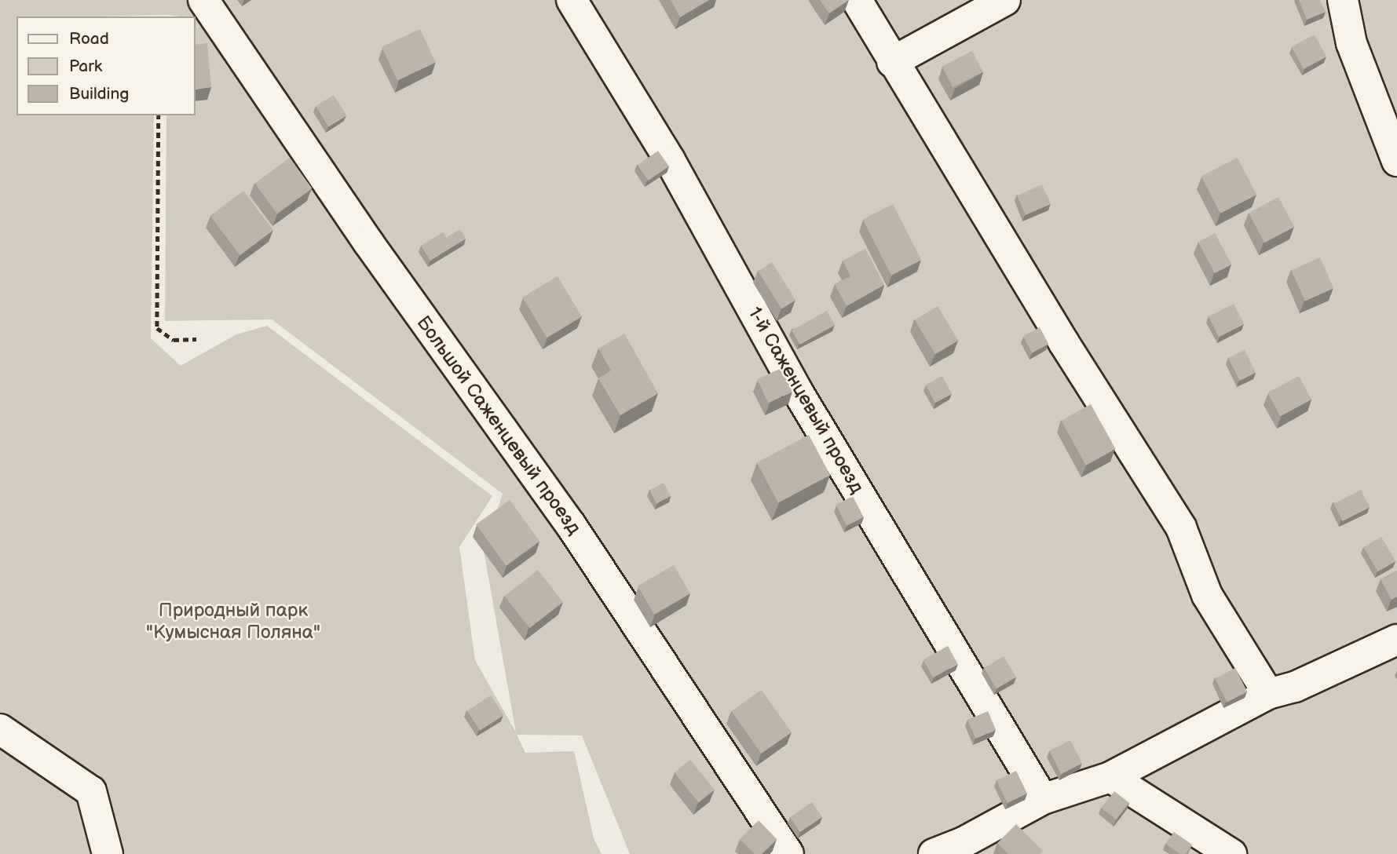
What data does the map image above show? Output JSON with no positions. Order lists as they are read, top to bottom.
{
  "streets": {
    "lane": ["1-й Саженцевый проезд", "Большой Саженцевый проезд"]
  },
  "parks": ["Природный парк \"Кумысная Поляна\""],
  "legend": ["Road", "Park", "Building"]
}
